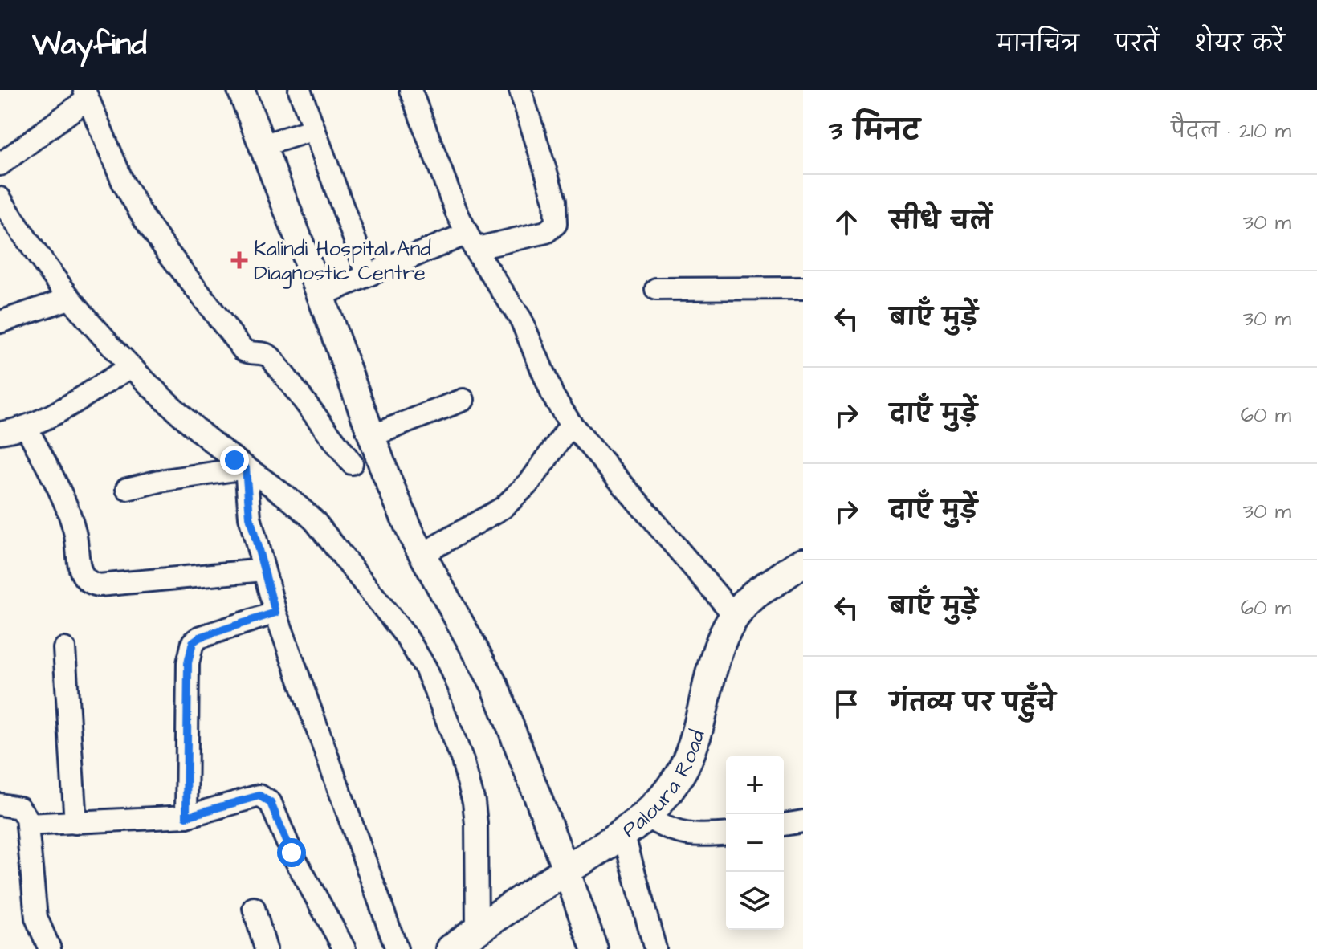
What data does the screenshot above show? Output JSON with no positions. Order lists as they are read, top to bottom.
{
  "streets": {
    "main road": ["Paloura Road"]
  },
  "places": {
    "health": ["Kalindi Hospital And Diagnostic Centre"]
  },
  "page": {
    "header": "Wayfind",
    "nav": ["मानचित्र", "परतें", "शेयर करें"],
    "heading": ["3 मिनट", "पैदल · 210 m"],
    "list": [
      ["सीधे चलें", "30 m"],
      ["बाएँ मुड़ें", "30 m"],
      ["दाएँ मुड़ें", "60 m"],
      ["दाएँ मुड़ें", "30 m"],
      ["बाएँ मुड़ें", "60 m"],
      "गंतव्य पर पहुँचे"
    ],
    "map_buttons": ["+", "−"]
  }
}
